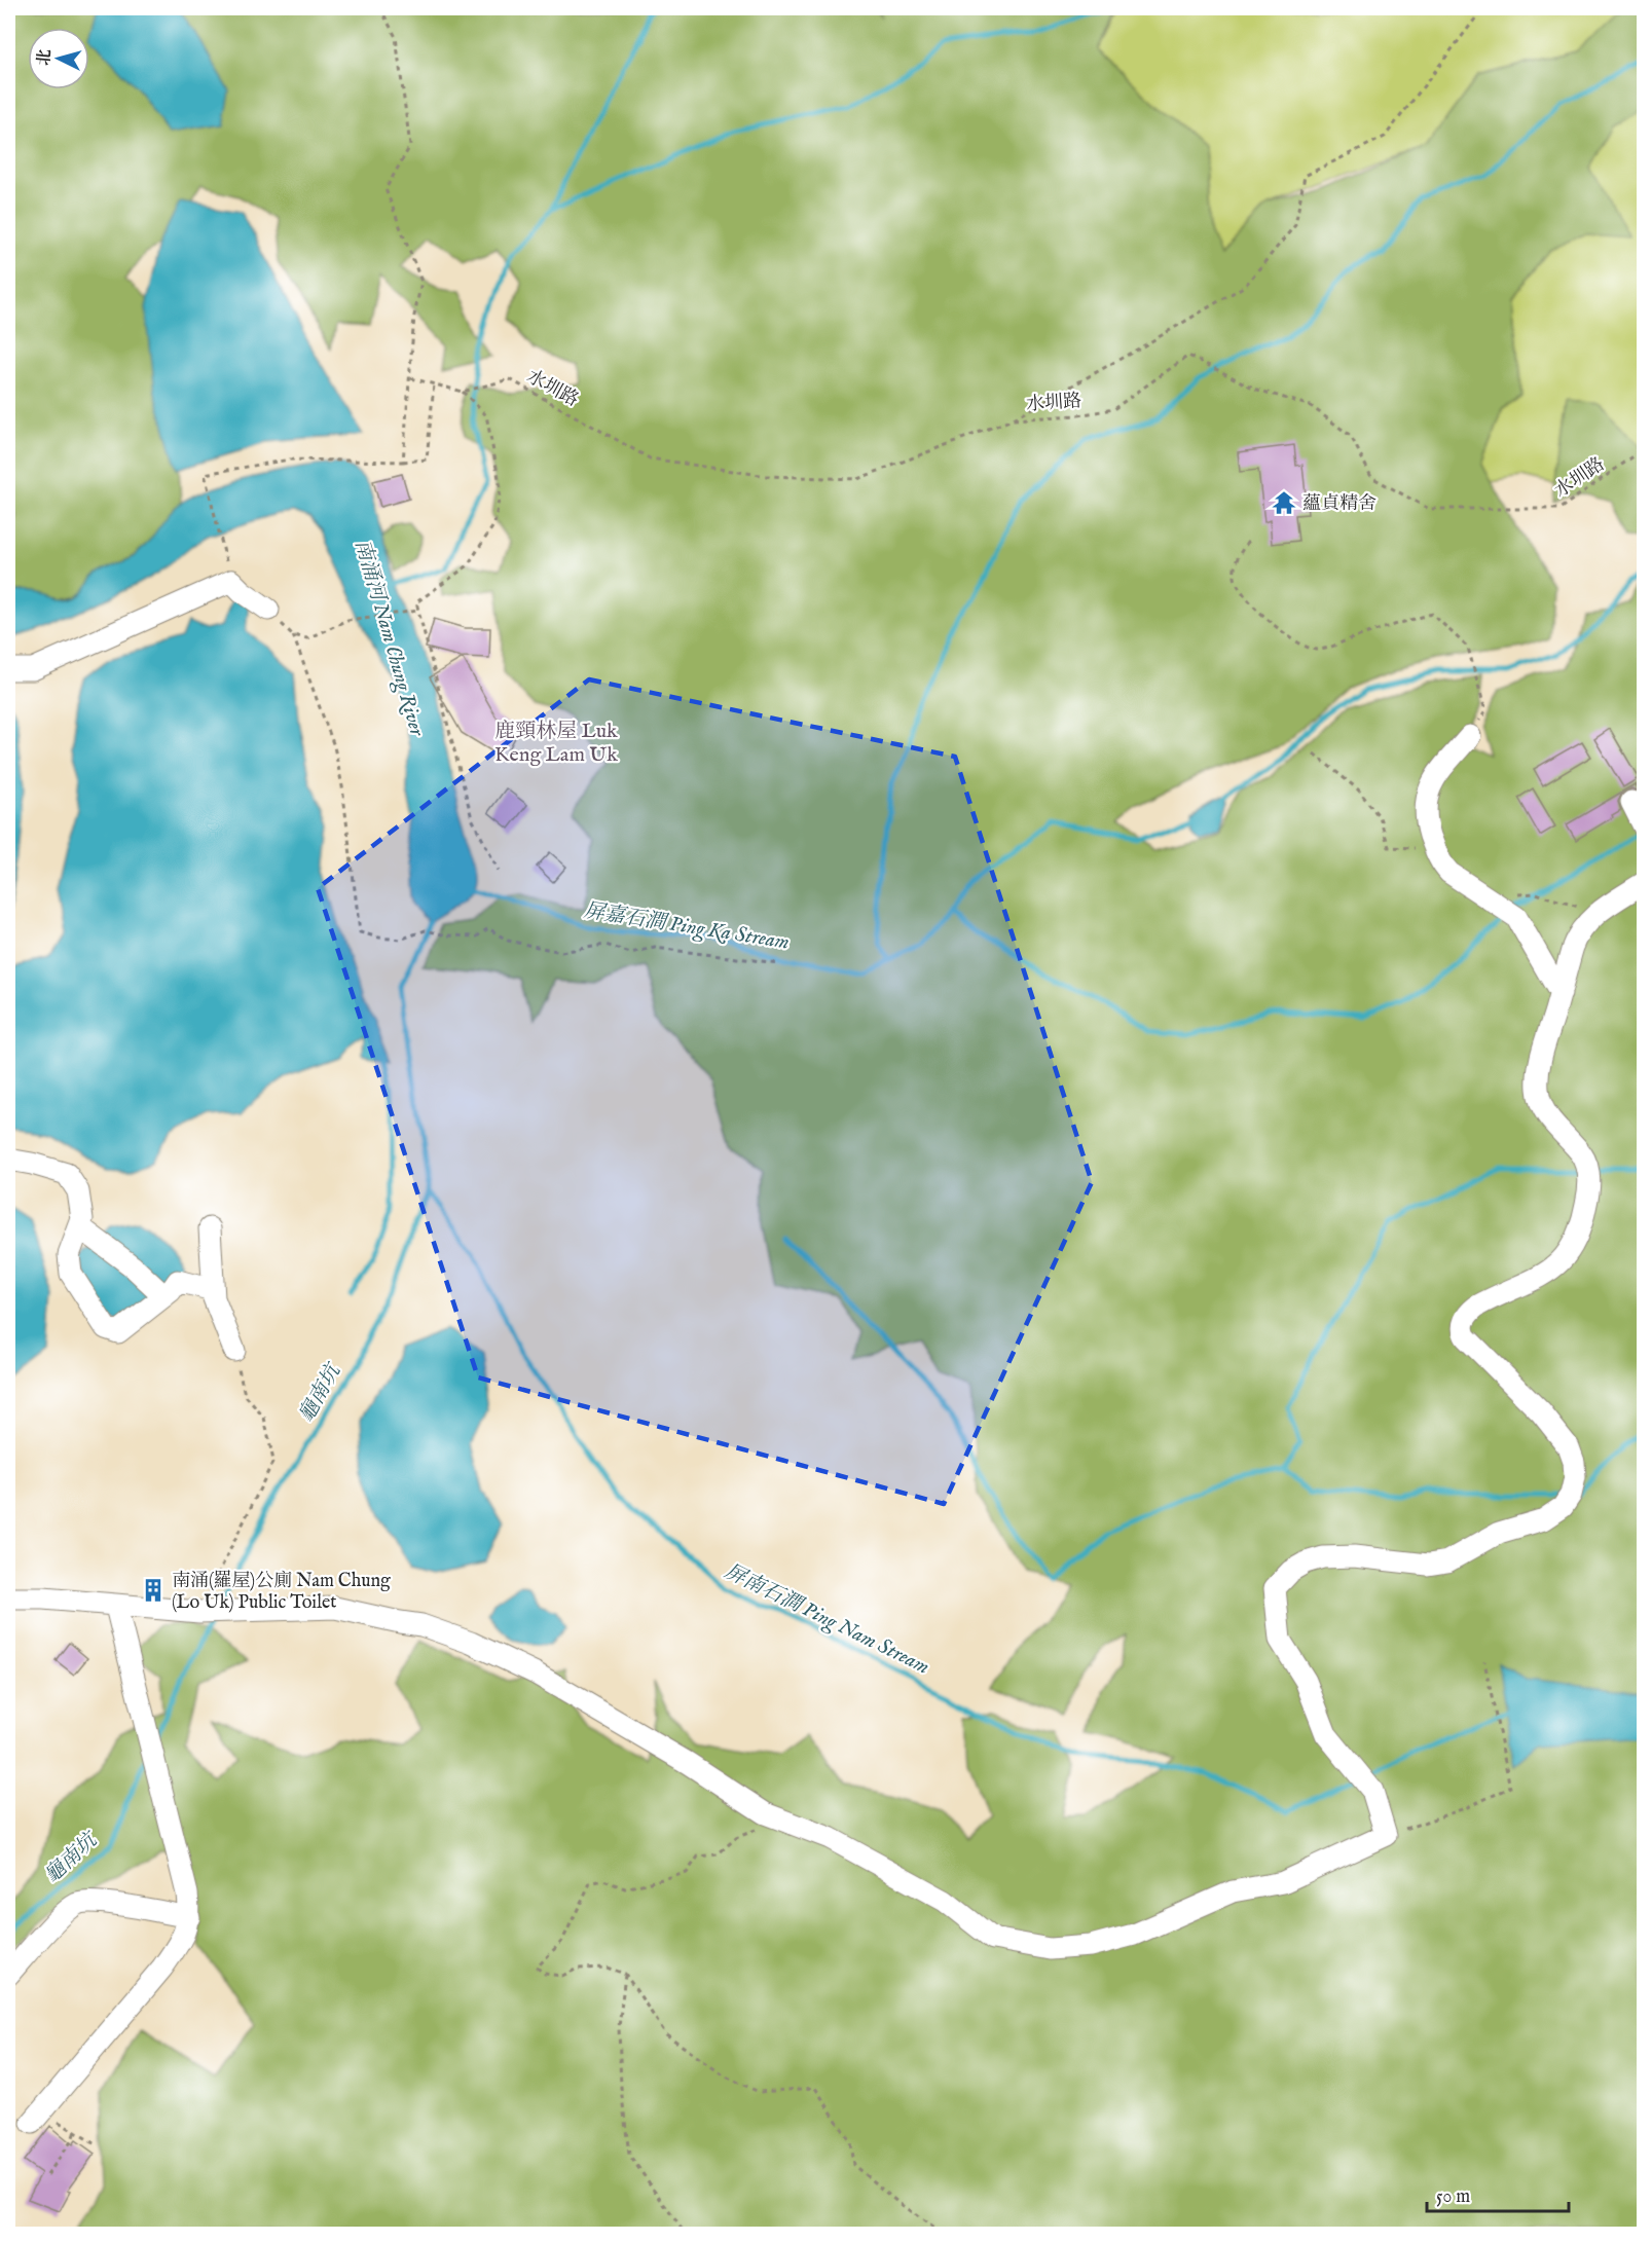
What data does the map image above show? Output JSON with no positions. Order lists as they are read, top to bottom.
{
  "streets": {
    "path": ["水圳路"]
  },
  "districts": ["鹿頸林屋 Luk Keng Lam Uk"],
  "water": [
    "南涌河 Nam Chung River",
    "屏嘉石澗 Ping Ka Stream",
    "龜南坑",
    "屏南石澗 Ping Nam Stream"
  ],
  "places": {
    "temple": ["蘊貞精舍"],
    "building": ["南涌(羅屋)公廁 Nam Chung (Lo Uk) Public Toilet"]
  },
  "scale_bar": "50 m",
  "north": "left"
}
